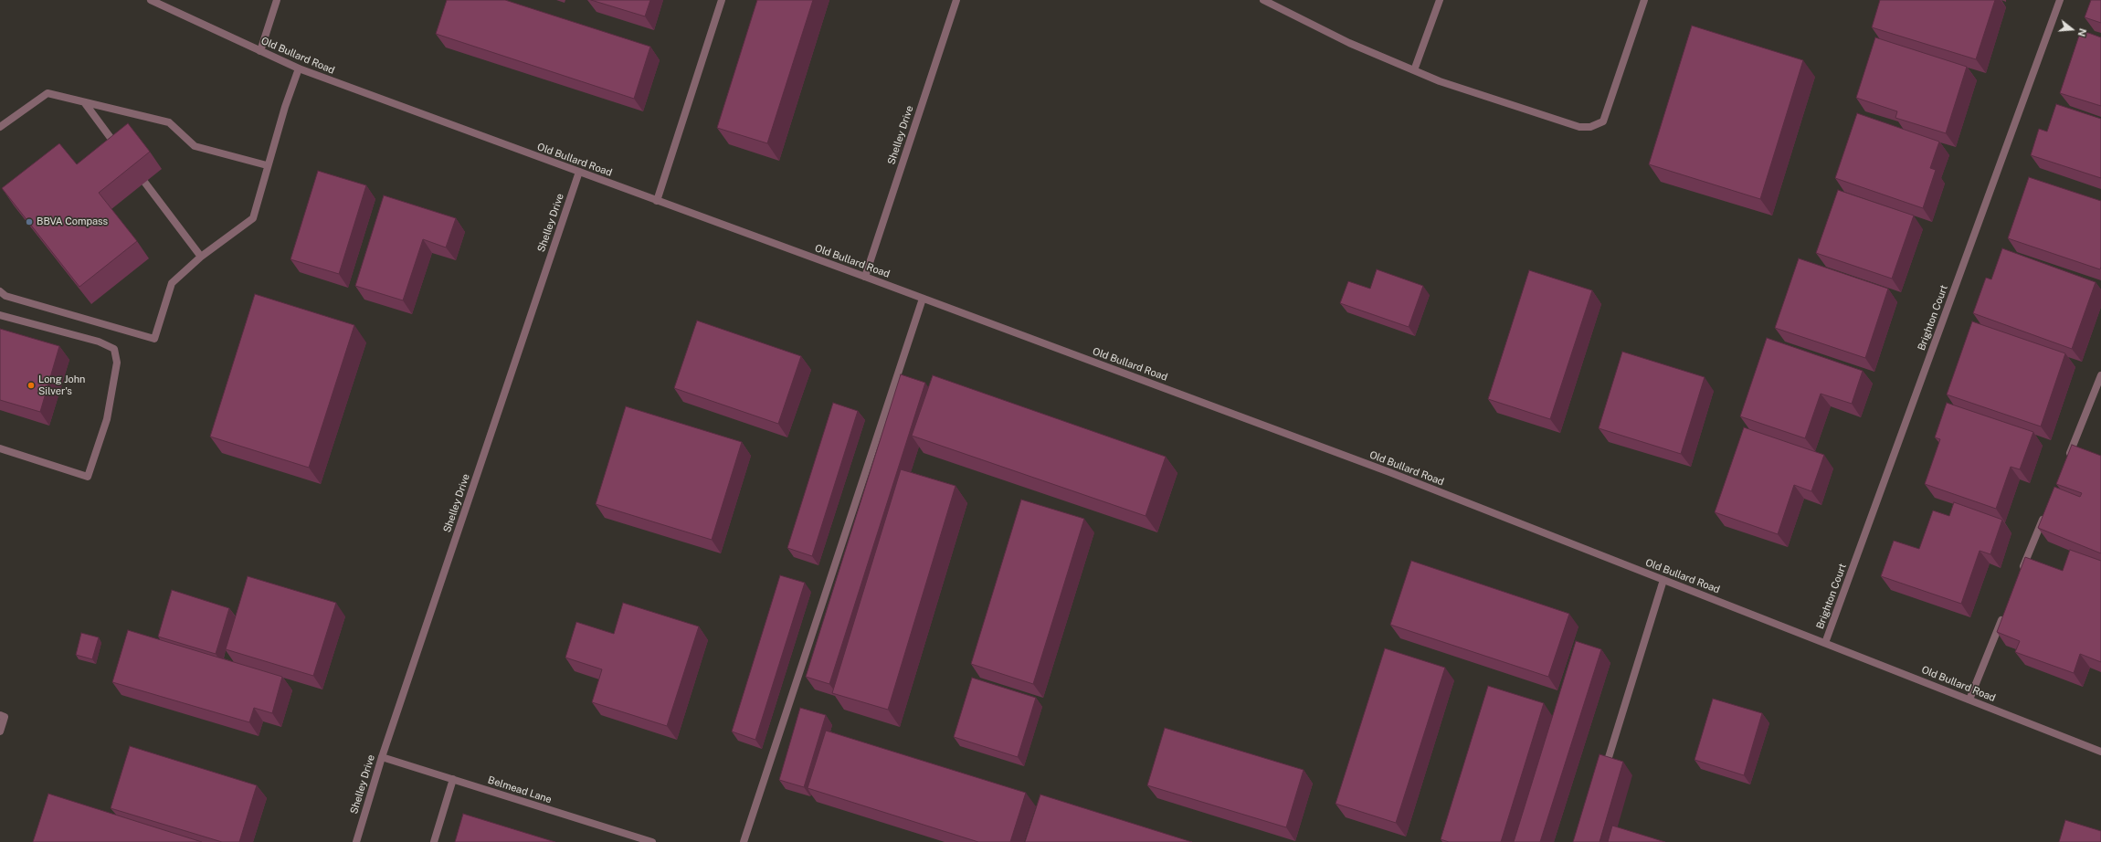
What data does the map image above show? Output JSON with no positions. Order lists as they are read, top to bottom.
{
  "streets": {
    "street": [
      "Old Bullard Road",
      "Shelley Drive",
      "Brighton Court",
      "Belmead Lane"
    ]
  },
  "crossings": [
    ["Old Bullard Road", "Shelley Drive"],
    ["Old Bullard Road", "Brighton Court"],
    ["Shelley Drive", "Belmead Lane"]
  ],
  "places": ["BBVA Compass", "Long John Silver's"],
  "north": "right"
}
